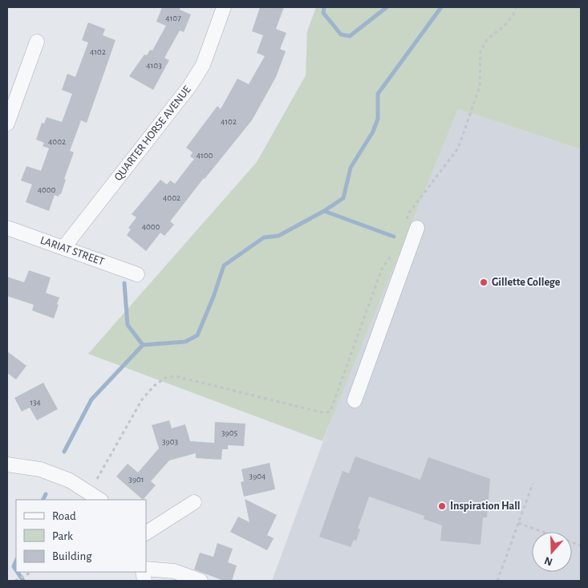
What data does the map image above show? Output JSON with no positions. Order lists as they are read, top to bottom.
{
  "streets": {
    "street": ["QUARTER HORSE AVENUE", "LARIAT STREET"]
  },
  "crossings": [
    ["QUARTER HORSE AVENUE", "LARIAT STREET"]
  ],
  "places": ["Gillette College", "Inspiration Hall"],
  "house_numbers": [
    "4107",
    "4102",
    "4103",
    "4102",
    "4002",
    "4100",
    "4000",
    "4002",
    "4000",
    "134",
    "3905",
    "3903",
    "3904",
    "3901"
  ],
  "legend": ["Road", "Park", "Building"],
  "north": "bottom"
}
